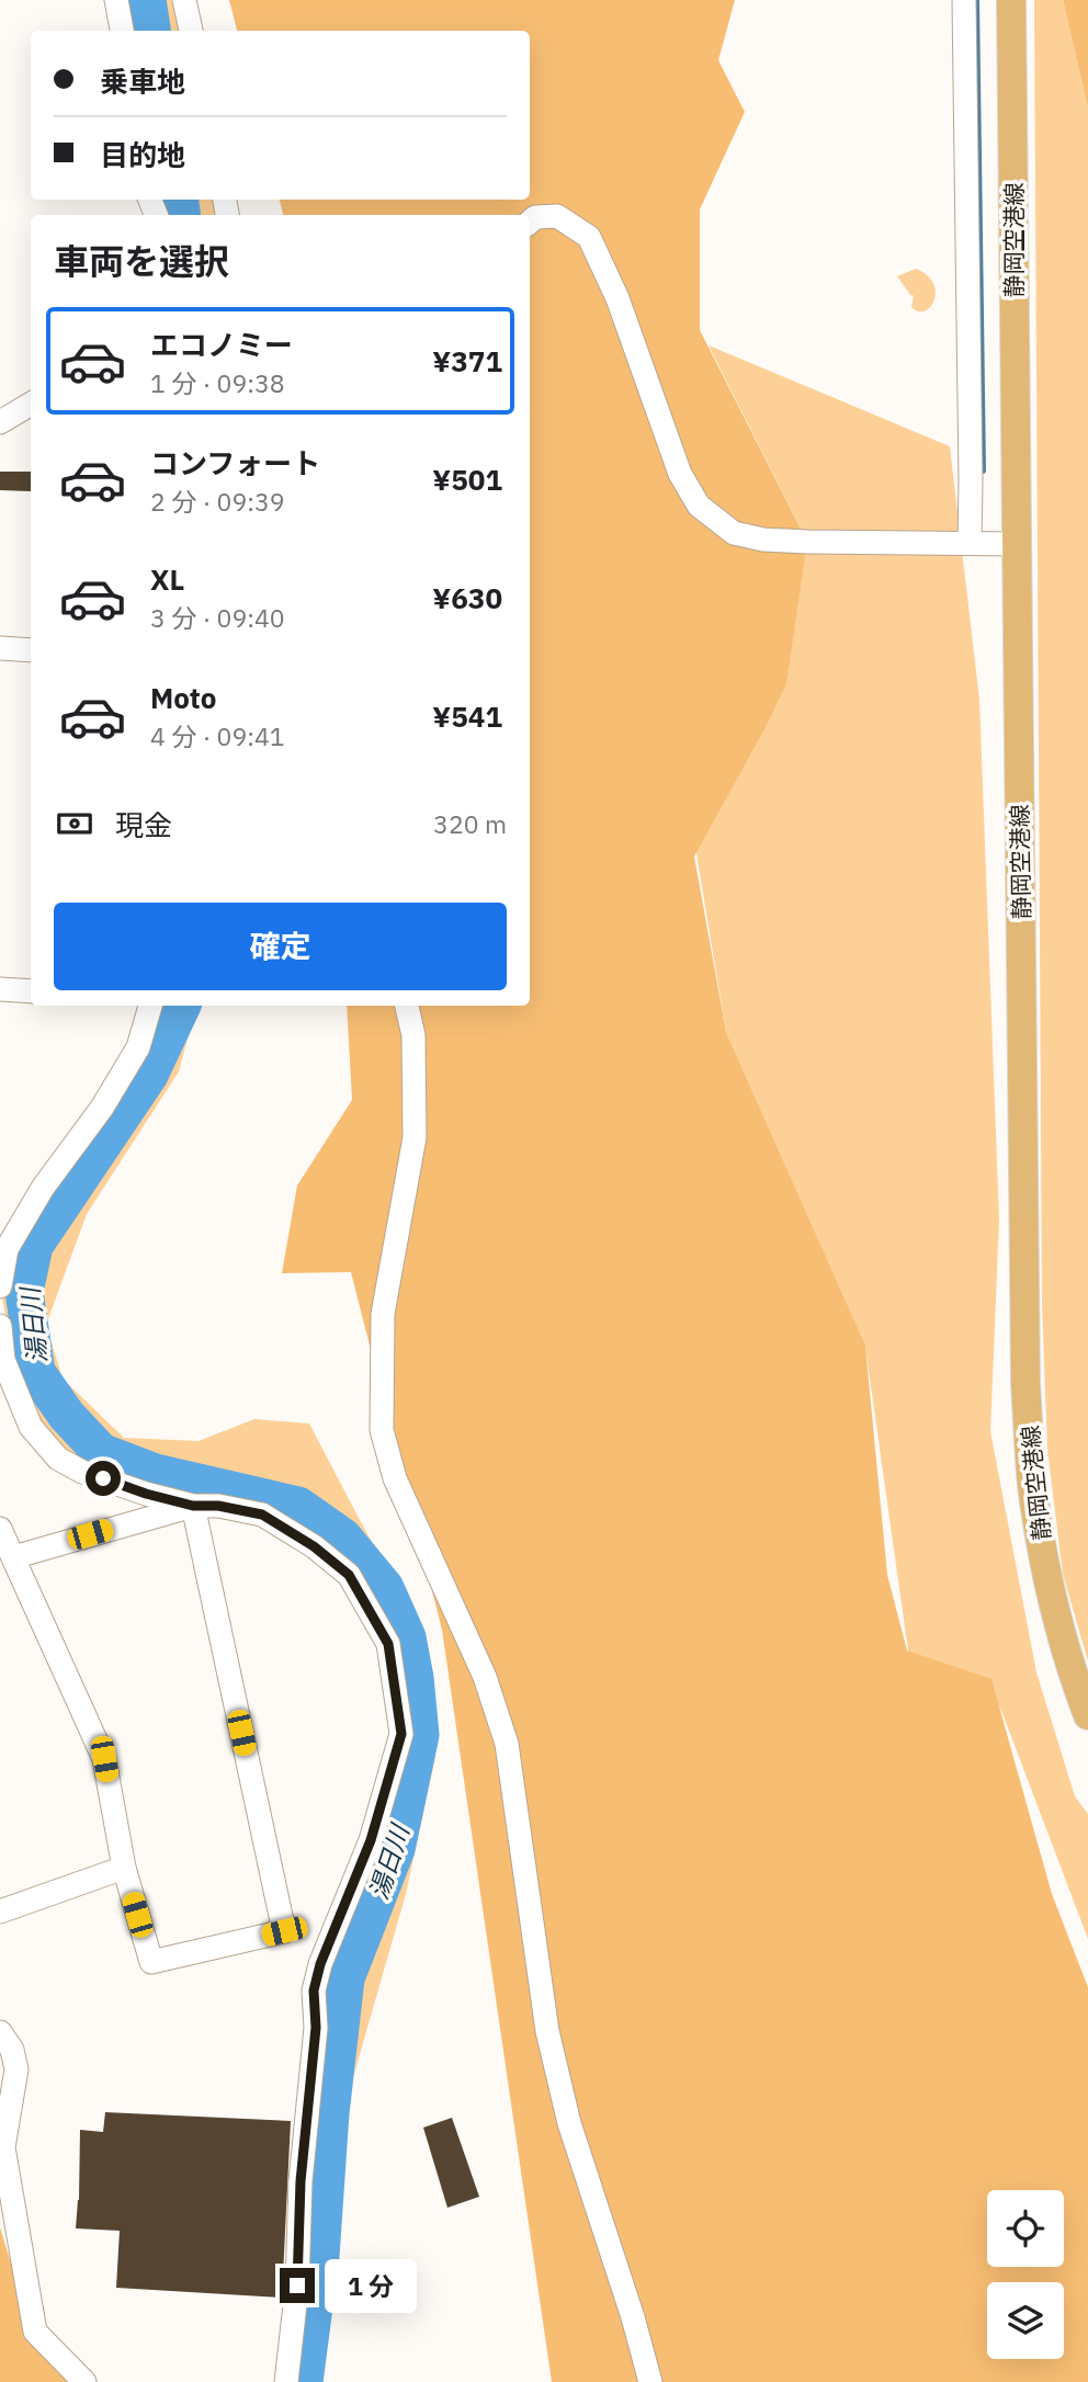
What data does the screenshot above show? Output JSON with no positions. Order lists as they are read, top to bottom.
{
  "streets": {
    "main road": ["静岡空港線"]
  },
  "water": ["湯日川"],
  "page": {
    "banner": ["乗車地", "目的地"],
    "heading": "車両を選択",
    "list": [
      {
        "name": "エコノミー",
        "note": "1 分 · 09:38",
        "value": "¥371"
      },
      {
        "name": "コンフォート",
        "note": "2 分 · 09:39",
        "value": "¥501"
      },
      {
        "name": "XL",
        "note": "3 分 · 09:40",
        "value": "¥630"
      },
      {
        "name": "Moto",
        "note": "4 分 · 09:41",
        "value": "¥541"
      }
    ],
    "pay": ["現金", "320 m"],
    "buttons": "確定",
    "bubble": "1 分"
  }
}
